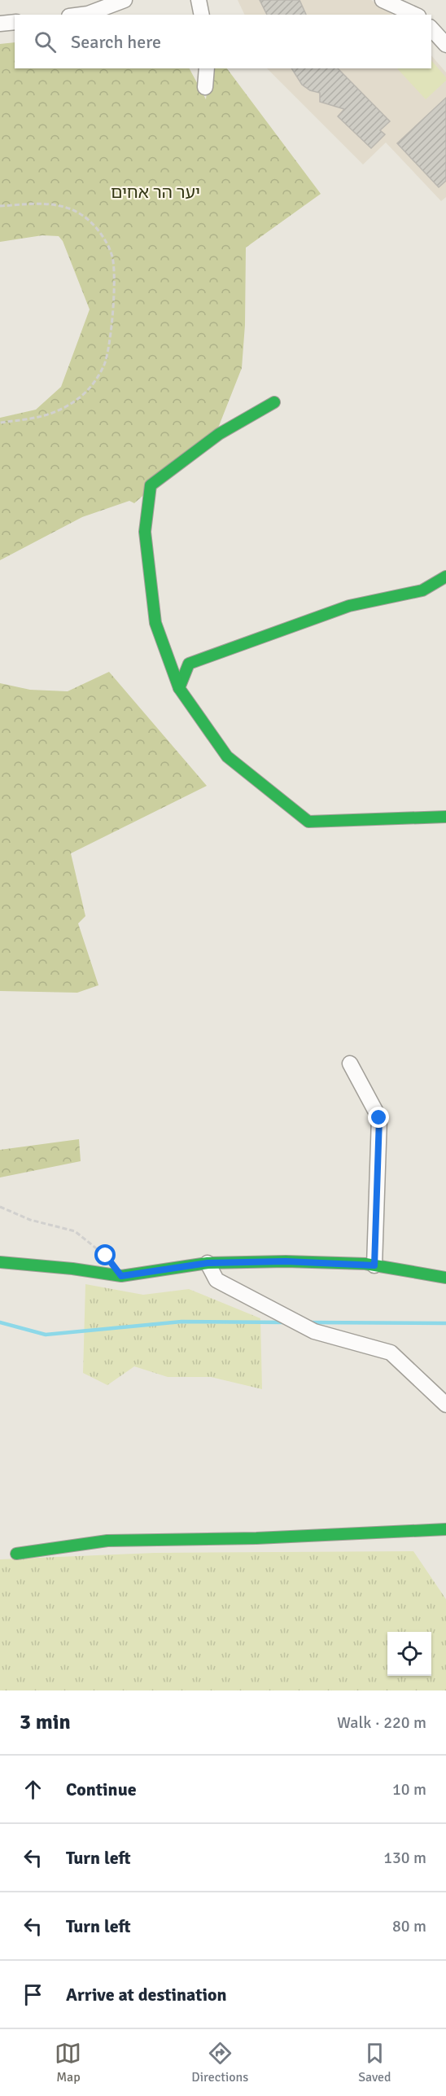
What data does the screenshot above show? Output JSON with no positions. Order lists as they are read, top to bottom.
{
  "parks": ["יער הר אחים"],
  "page": {
    "search": "Search here",
    "heading": ["3 min", "Walk · 220 m"],
    "list": [
      ["Continue", "10 m"],
      ["Turn left", "130 m"],
      ["Turn left", "80 m"],
      "Arrive at destination"
    ],
    "nav": ["Map", "Directions", "Saved"]
  }
}
